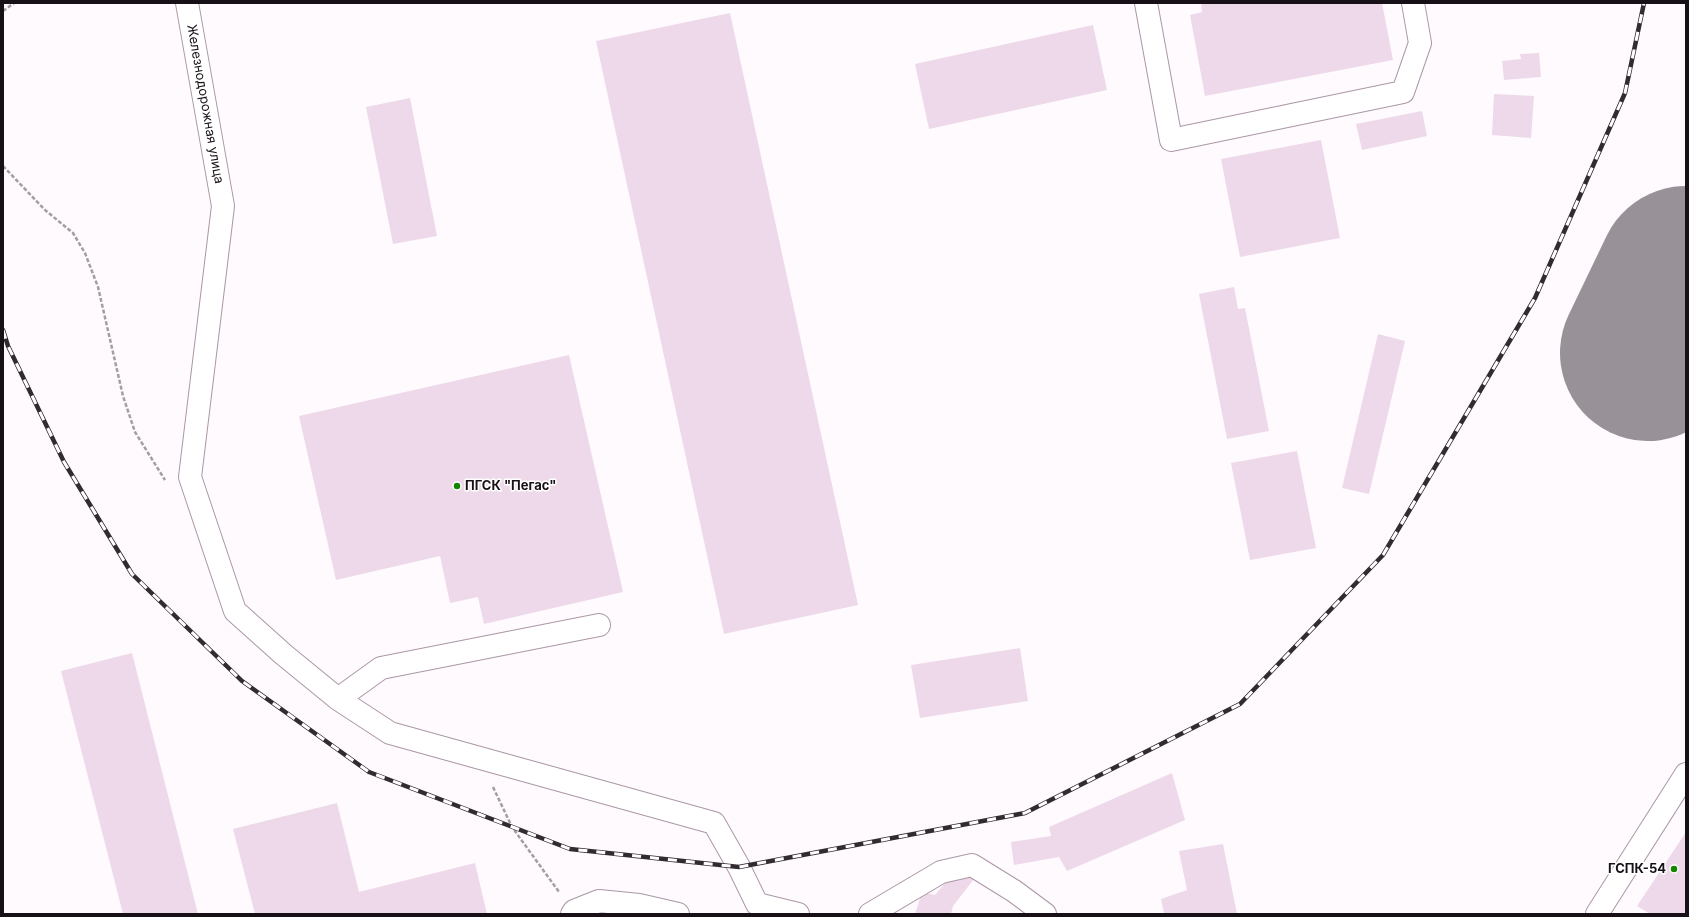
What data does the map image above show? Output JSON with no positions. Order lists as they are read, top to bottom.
{
  "streets": {
    "street": ["Железнодорожная улица"]
  },
  "places": ["ПГСК \"Пегас\"", "ГСПК-54"]
}
